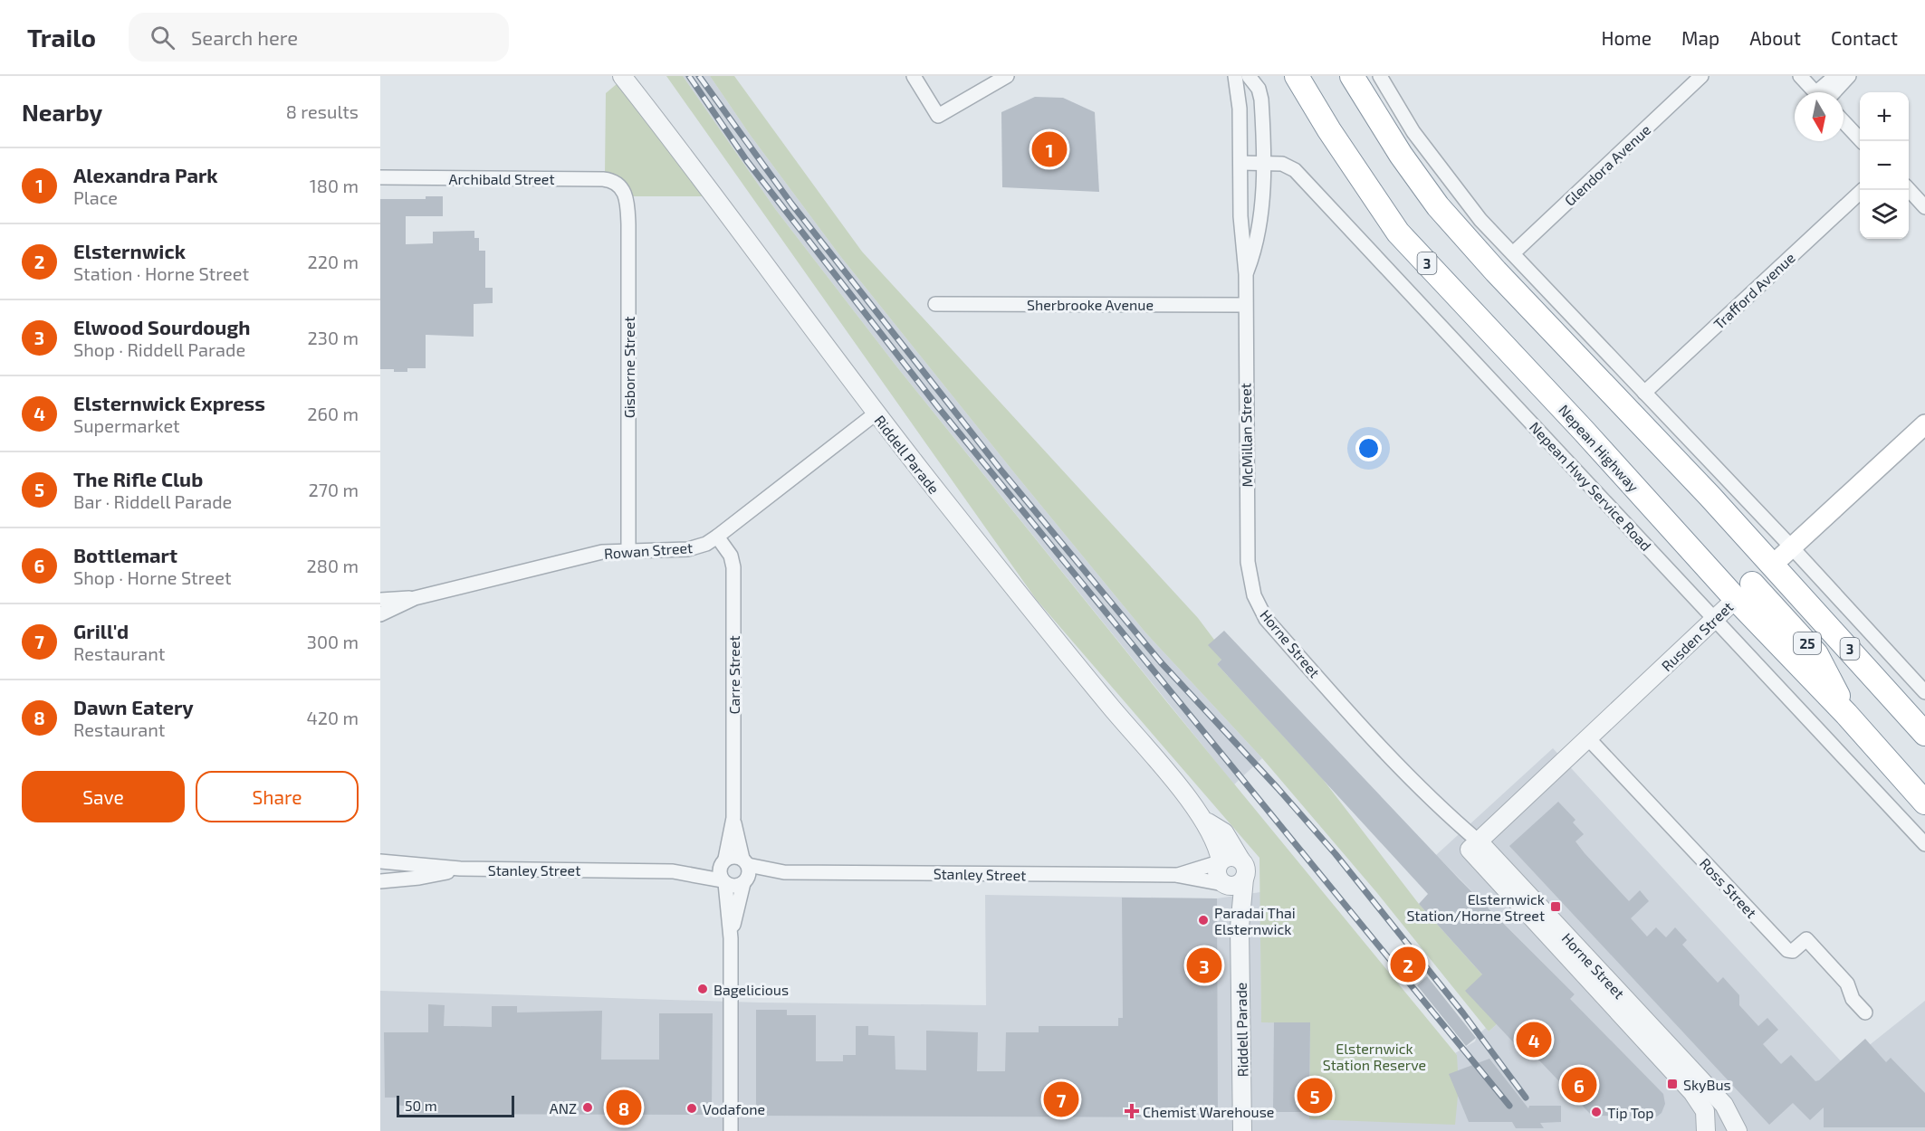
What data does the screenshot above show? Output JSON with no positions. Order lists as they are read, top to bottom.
{
  "streets": {
    "highway": [
      "3",
      "Nepean Highway",
      "Rusden Street",
      "25"
    ],
    "street": [
      "Glendora Avenue",
      "Archibald Street",
      "Trafford Avenue",
      "Sherbrooke Avenue",
      "Gisborne Street",
      "McMillan Street",
      "Riddell Parade",
      "Nepean Hwy Service Road",
      "Rowan Street",
      "Horne Street",
      "Carre Street",
      "Stanley Street",
      "Ross Street"
    ]
  },
  "crossings": [
    ["Archibald Street", "Gisborne Street"],
    ["3", "Rusden Street"],
    ["Sherbrooke Avenue", "McMillan Street"],
    ["Gisborne Street", "Rowan Street"],
    ["McMillan Street", "Nepean Hwy Service Road"],
    ["McMillan Street", "Horne Street"],
    ["Nepean Highway", "Rusden Street"],
    ["Nepean Highway", "25"],
    ["Riddell Parade", "Rowan Street"],
    ["Riddell Parade", "Stanley Street"],
    ["Nepean Hwy Service Road", "Rusden Street"],
    ["Rowan Street", "Carre Street"],
    ["Rusden Street", "Horne Street"],
    ["Rusden Street", "25"],
    ["Rusden Street", "Ross Street"],
    ["Carre Street", "Stanley Street"]
  ],
  "parks": ["Elsternwick Station Reserve"],
  "places": {
    "transit": ["Elsternwick Station/Horne Street", "SkyBus"],
    "other": [
      "Paradai Thai Elsternwick",
      "Bagelicious",
      "ANZ",
      "Vodafone",
      "Tip Top"
    ],
    "health": ["Chemist Warehouse"]
  },
  "scale_bar": "50 m",
  "north": "bottom",
  "page": {
    "header": "Trailo",
    "search": "Search here",
    "nav": [
      "Home",
      "Map",
      "About",
      "Contact"
    ],
    "heading": ["Nearby", "8 results"],
    "map_buttons": ["+", "−"],
    "pins": [
      "1",
      "2",
      "3",
      "4",
      "6",
      "5",
      "7",
      "8"
    ],
    "list": [
      {
        "mark": "1",
        "name": "Alexandra Park",
        "note": "Place",
        "value": "180 m"
      },
      {
        "mark": "2",
        "name": "Elsternwick",
        "note": "Station · Horne Street",
        "value": "220 m"
      },
      {
        "mark": "3",
        "name": "Elwood Sourdough",
        "note": "Shop · Riddell Parade",
        "value": "230 m"
      },
      {
        "mark": "4",
        "name": "Elsternwick Express",
        "note": "Supermarket",
        "value": "260 m"
      },
      {
        "mark": "5",
        "name": "The Rifle Club",
        "note": "Bar · Riddell Parade",
        "value": "270 m"
      },
      {
        "mark": "6",
        "name": "Bottlemart",
        "note": "Shop · Horne Street",
        "value": "280 m"
      },
      {
        "mark": "7",
        "name": "Grill'd",
        "note": "Restaurant",
        "value": "300 m"
      },
      {
        "mark": "8",
        "name": "Dawn Eatery",
        "note": "Restaurant",
        "value": "420 m"
      }
    ],
    "buttons": ["Save", "Share"],
    "scale": "50 m"
  }
}
